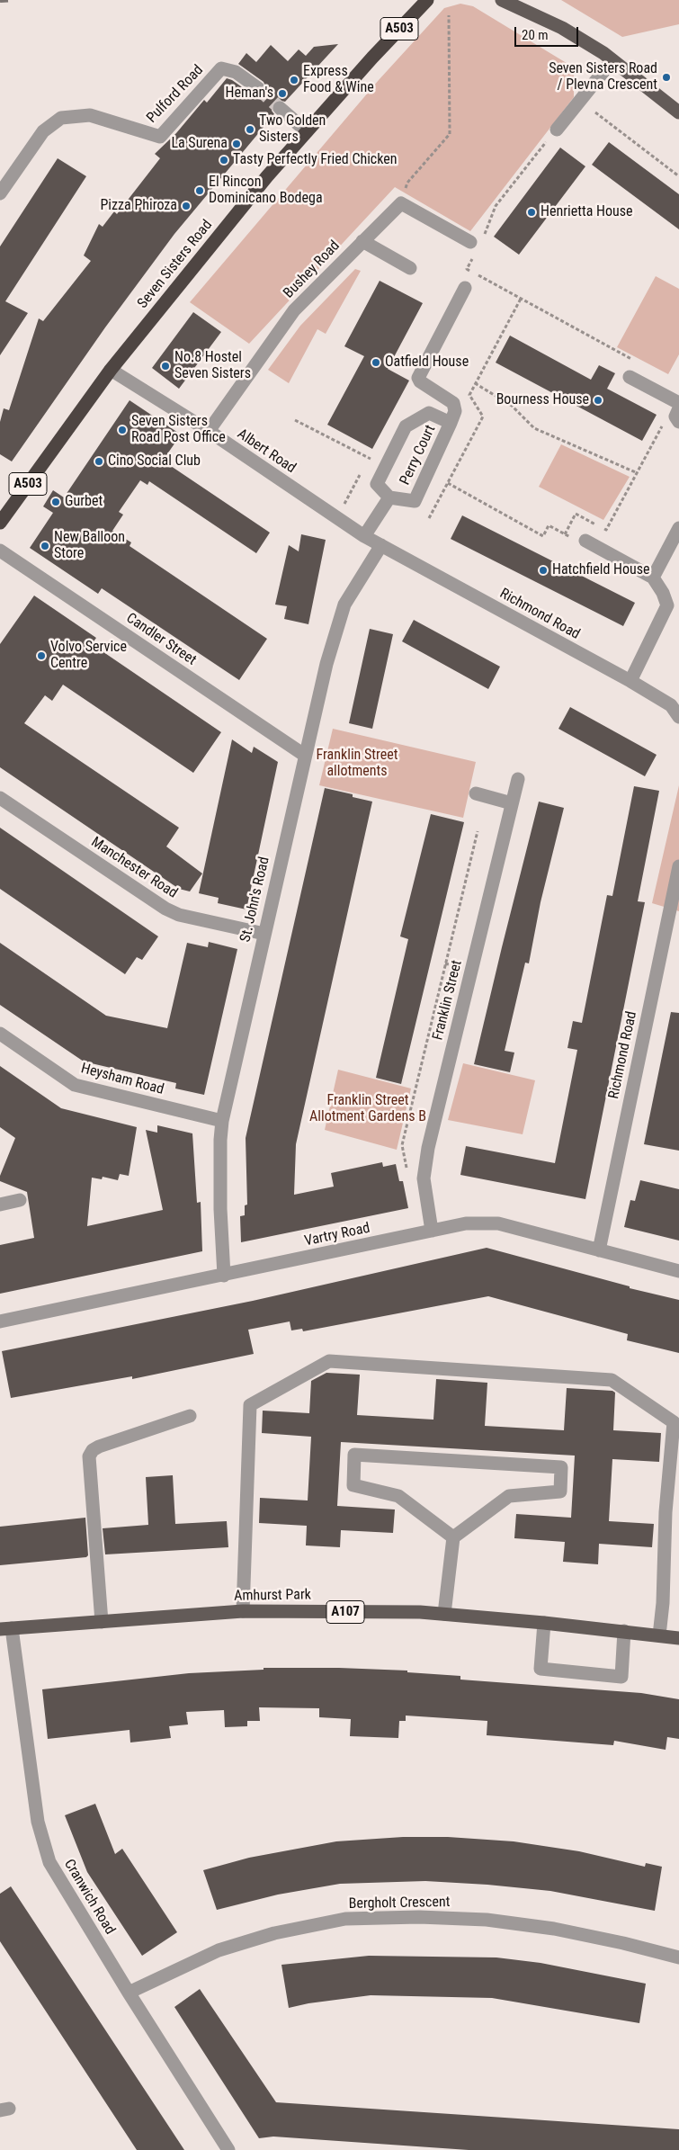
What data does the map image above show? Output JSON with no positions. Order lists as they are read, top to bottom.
{
  "streets": {
    "highway": ["A503", "Seven Sisters Road"],
    "main road": ["Amhurst Park", "A107"],
    "street": [
      "Pulford Road",
      "Bushey Road",
      "Albert Road",
      "Perry Court",
      "Richmond Road",
      "Candler Street",
      "Manchester Road",
      "St. John's Road",
      "Franklin Street",
      "Heysham Road",
      "Vartry Road",
      "Cranwich Road",
      "Bergholt Crescent"
    ]
  },
  "crossings": [
    ["Seven Sisters Road", "Albert Road"],
    ["Bushey Road", "Albert Road"],
    ["Albert Road", "Perry Court"],
    ["Albert Road", "Richmond Road"],
    ["Albert Road", "St. John's Road"],
    ["Richmond Road", "St. John's Road"],
    ["Richmond Road", "Vartry Road"],
    ["Candler Street", "St. John's Road"],
    ["Manchester Road", "St. John's Road"],
    ["St. John's Road", "Heysham Road"],
    ["St. John's Road", "Vartry Road"],
    ["Franklin Street", "Vartry Road"],
    ["Amhurst Park", "Cranwich Road"],
    ["Cranwich Road", "Bergholt Crescent"]
  ],
  "parks": ["Franklin Street allotments", "Franklin Street Allotment Gardens B"],
  "places": [
    "Seven Sisters Road / Plevna Crescent",
    "Express Food & Wine",
    "Heman's",
    "Two Golden Sisters",
    "La Surena",
    "Tasty Perfectly Fried Chicken",
    "El Rincon Dominicano Bodega",
    "Pizza Phiroza",
    "Henrietta House",
    "Oatfield House",
    "No.8 Hostel Seven Sisters",
    "Bourness House",
    "Seven Sisters Road Post Office",
    "Cino Social Club",
    "Gurbet",
    "New Balloon Store",
    "Hatchfield House",
    "Volvo Service Centre"
  ],
  "scale_bar": "20 m"
}
